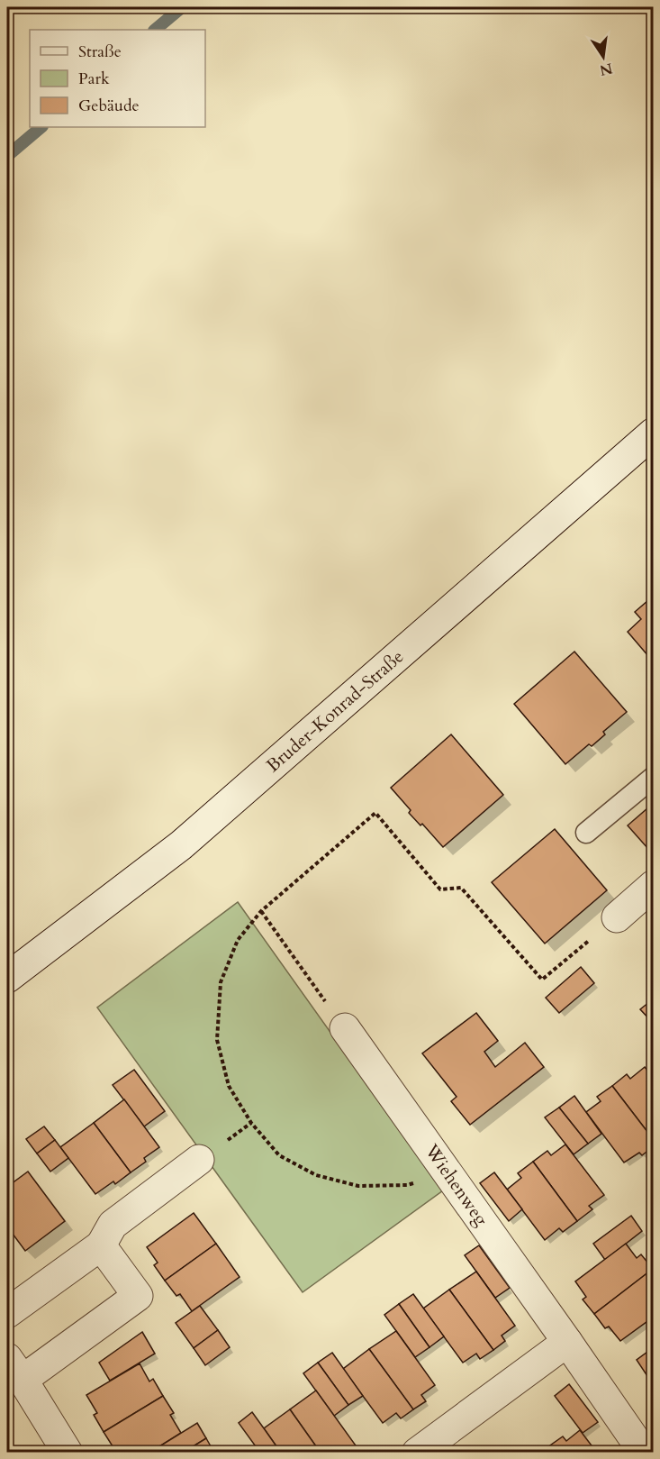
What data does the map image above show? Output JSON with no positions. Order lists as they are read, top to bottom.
{
  "streets": {
    "street": ["Bruder-Konrad-Straße", "Wiehenweg"]
  },
  "legend": ["Straße", "Park", "Gebäude"],
  "north": "bottom"
}
